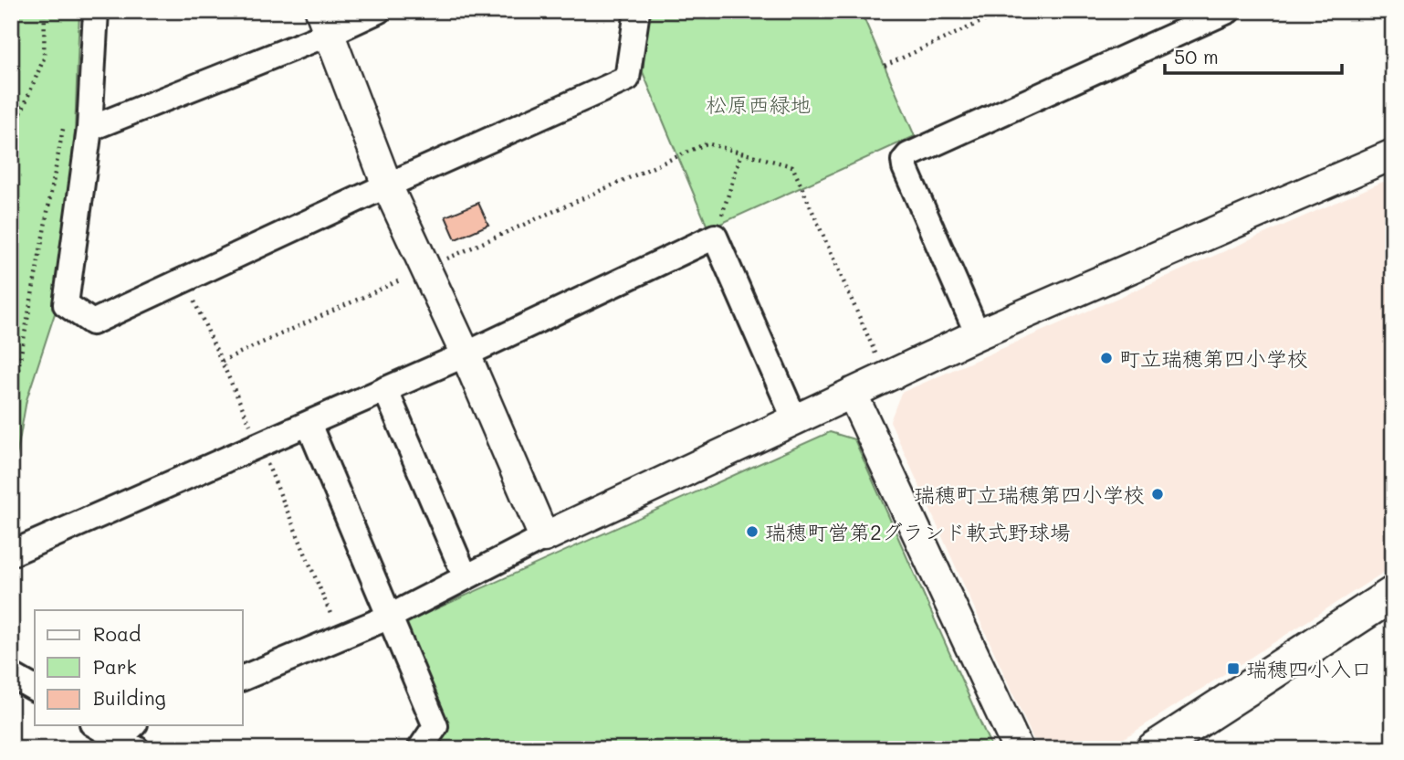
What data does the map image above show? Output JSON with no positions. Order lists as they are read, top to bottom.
{
  "parks": ["松原西緑地"],
  "places": {
    "other": ["町立瑞穂第四小学校", "瑞穂町立瑞穂第四小学校", "瑞穂町営第2グランド軟式野球場"],
    "transit": ["瑞穂四小入口"]
  },
  "legend": ["Road", "Park", "Building"],
  "scale_bar": "50 m"
}
